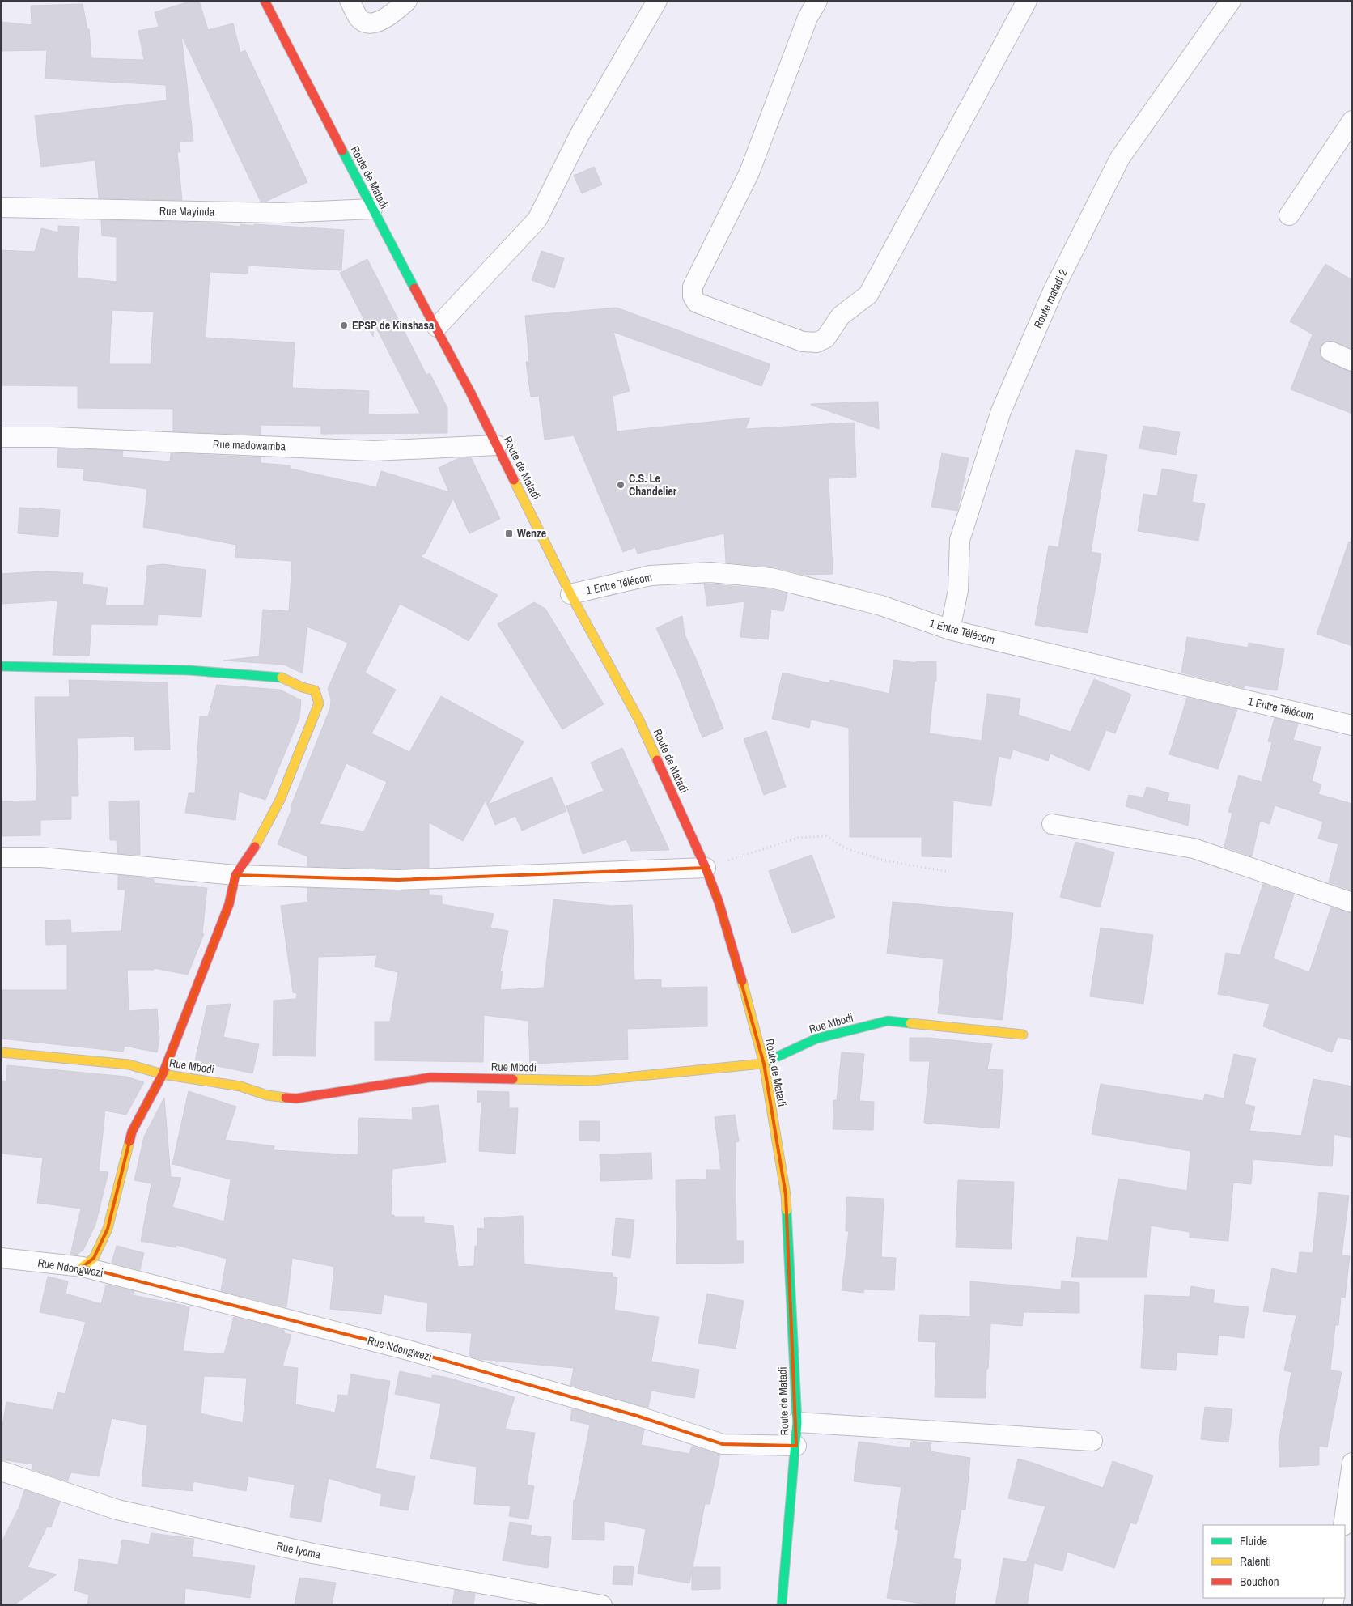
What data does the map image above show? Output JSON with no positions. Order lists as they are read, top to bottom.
{
  "streets": {
    "main road": ["Route de Matadi", "Rue Mbodi"],
    "street": [
      "Rue Mayinda",
      "Route matadi 2",
      "Rue madowamba",
      "1 Entre Télécom",
      "Rue Ndongwezi",
      "Rue Iyoma"
    ]
  },
  "crossings": [
    ["Route de Matadi", "Rue Mayinda"],
    ["Route de Matadi", "Rue madowamba"],
    ["Route de Matadi", "1 Entre Télécom"],
    ["Route de Matadi", "Rue Mbodi"],
    ["Route de Matadi", "Rue Ndongwezi"],
    ["Route matadi 2", "1 Entre Télécom"]
  ],
  "places": {
    "other": ["EPSP de Kinshasa", "C.S. Le Chandelier"],
    "transit": ["Wenze"]
  },
  "legend": ["Fluide", "Ralenti", "Bouchon"]
}
